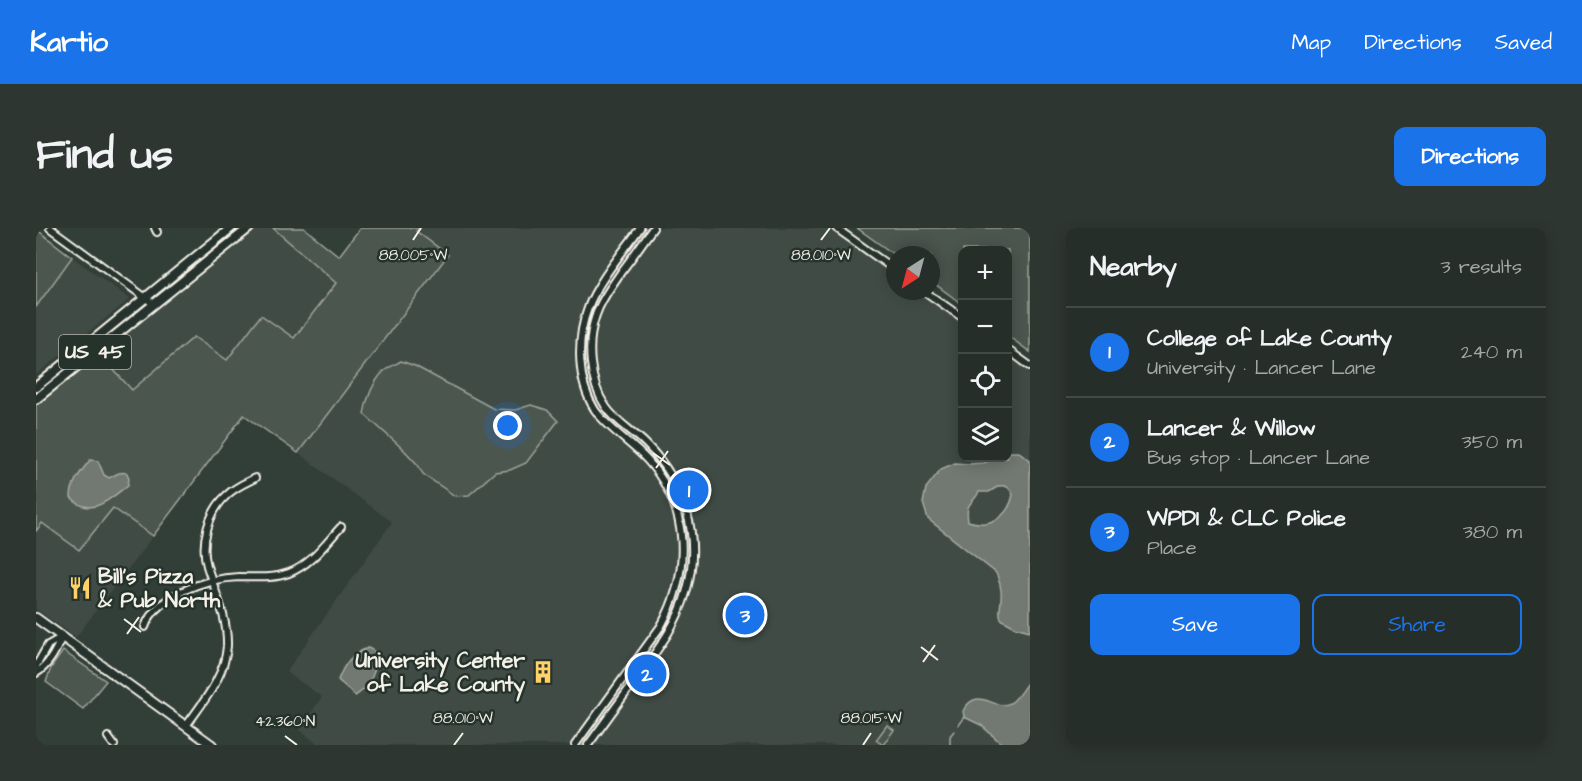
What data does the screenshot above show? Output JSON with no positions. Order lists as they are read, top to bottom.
{
  "streets": {
    "main road": ["US 45"]
  },
  "places": {
    "restaurant": ["Bill's Pizza & Pub North"],
    "building": ["University Center of Lake County"]
  },
  "north": "bottom left",
  "page": {
    "header": "Kartio",
    "nav": ["Map", "Directions", "Saved"],
    "title": "Find us",
    "buttons": [
      "Directions",
      ["Save", "Share"]
    ],
    "heading": ["Nearby", "3 results"],
    "map_buttons": ["+", "−"],
    "list": [
      {
        "mark": "1",
        "name": "College of Lake County",
        "note": "University · Lancer Lane",
        "value": "240 m"
      },
      {
        "mark": "2",
        "name": "Lancer & Willow",
        "note": "Bus stop · Lancer Lane",
        "value": "350 m"
      },
      {
        "mark": "3",
        "name": "WPDI & CLC Police",
        "note": "Place",
        "value": "380 m"
      }
    ],
    "pins": ["1", "3", "2"]
  },
  "coordinates": [
    "88.005°W",
    "88.010°W",
    "88.015°W",
    "42.360°N"
  ]
}
